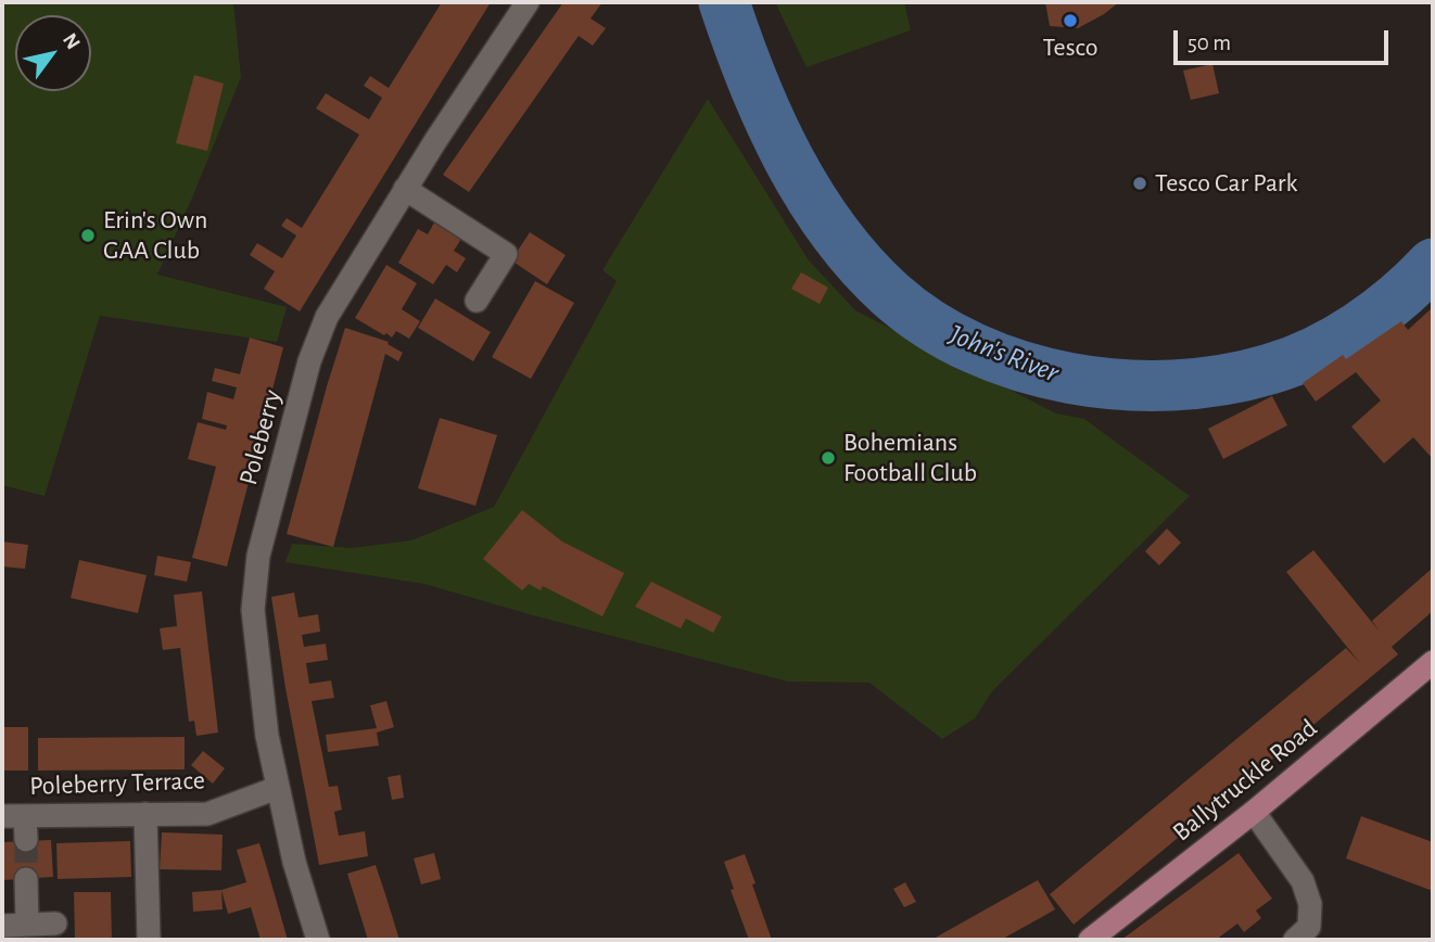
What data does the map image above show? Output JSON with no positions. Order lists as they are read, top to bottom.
{
  "streets": {
    "main road": ["Ballytruckle Road"],
    "street": ["Poleberry", "Poleberry Terrace"]
  },
  "crossings": [
    ["Poleberry", "Poleberry Terrace"]
  ],
  "water": ["John's River"],
  "places": [
    "Tesco",
    "Tesco Car Park",
    "Erin's Own GAA Club",
    "Bohemians Football Club"
  ],
  "scale_bar": "50 m",
  "north": "top right"
}
